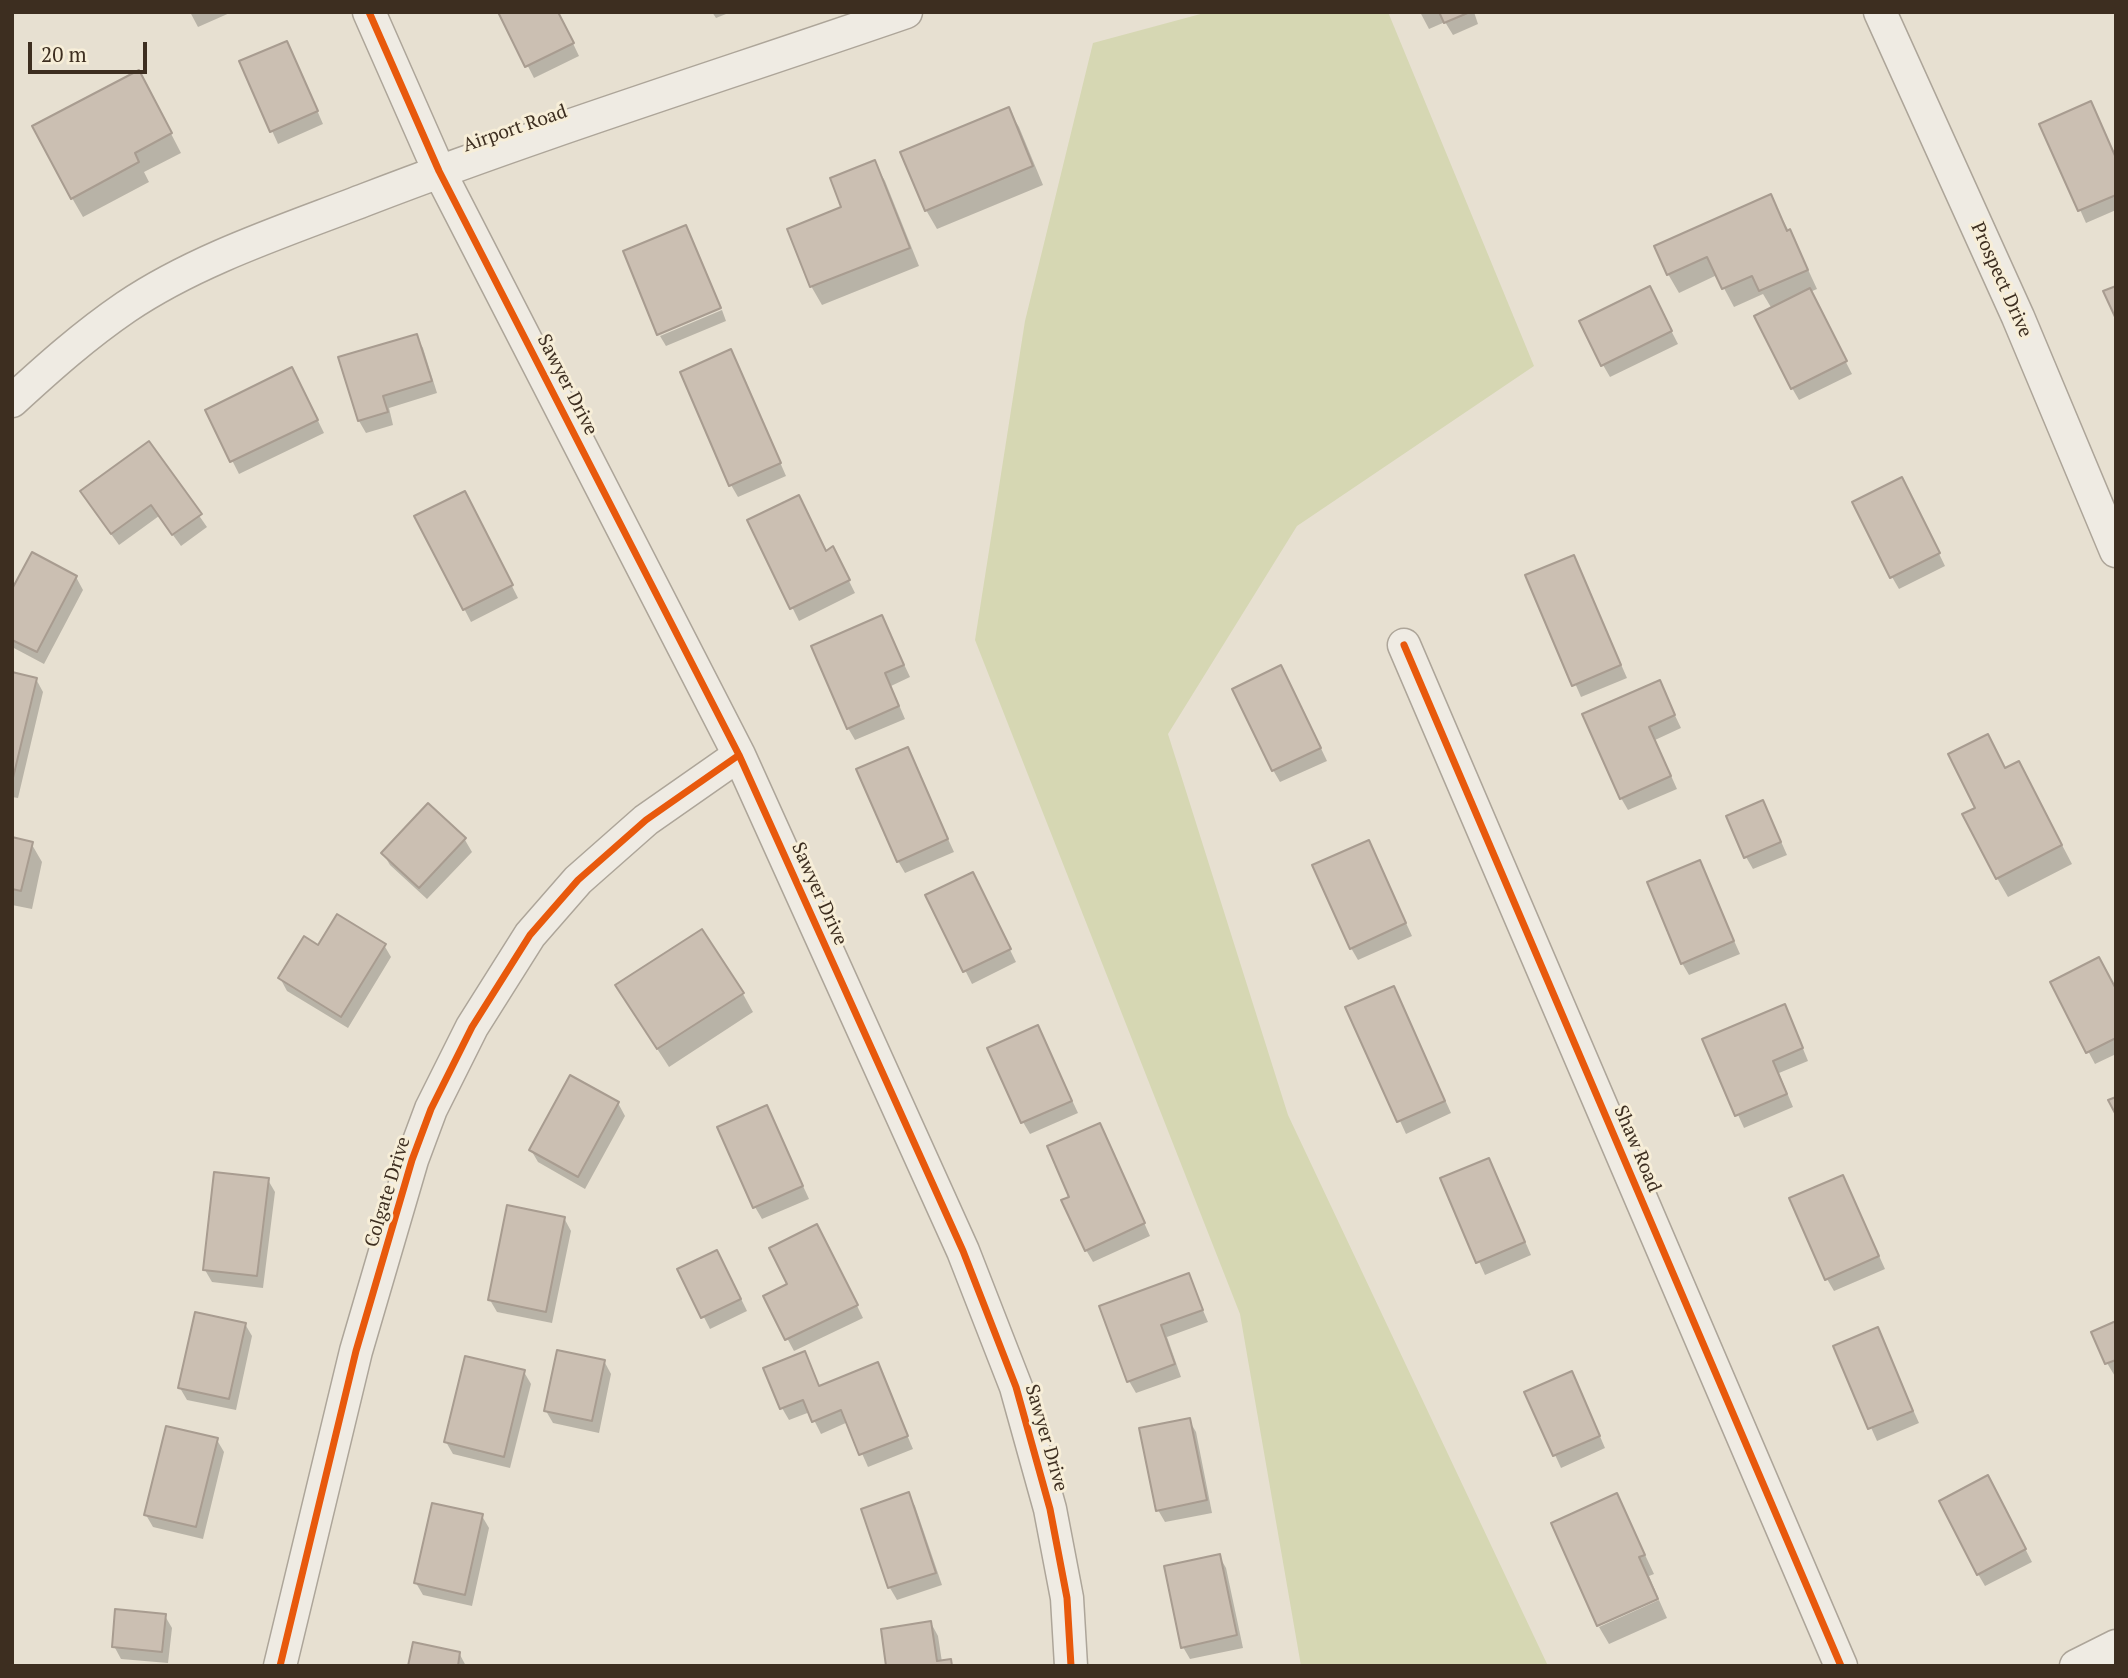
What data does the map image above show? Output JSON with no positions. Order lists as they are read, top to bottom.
{
  "streets": {
    "street": [
      "Airport Road",
      "Prospect Drive",
      "Sawyer Drive",
      "Shaw Road",
      "Colgate Drive"
    ]
  },
  "crossings": [
    ["Airport Road", "Sawyer Drive"],
    ["Sawyer Drive", "Colgate Drive"]
  ],
  "scale_bar": "20 m"
}
